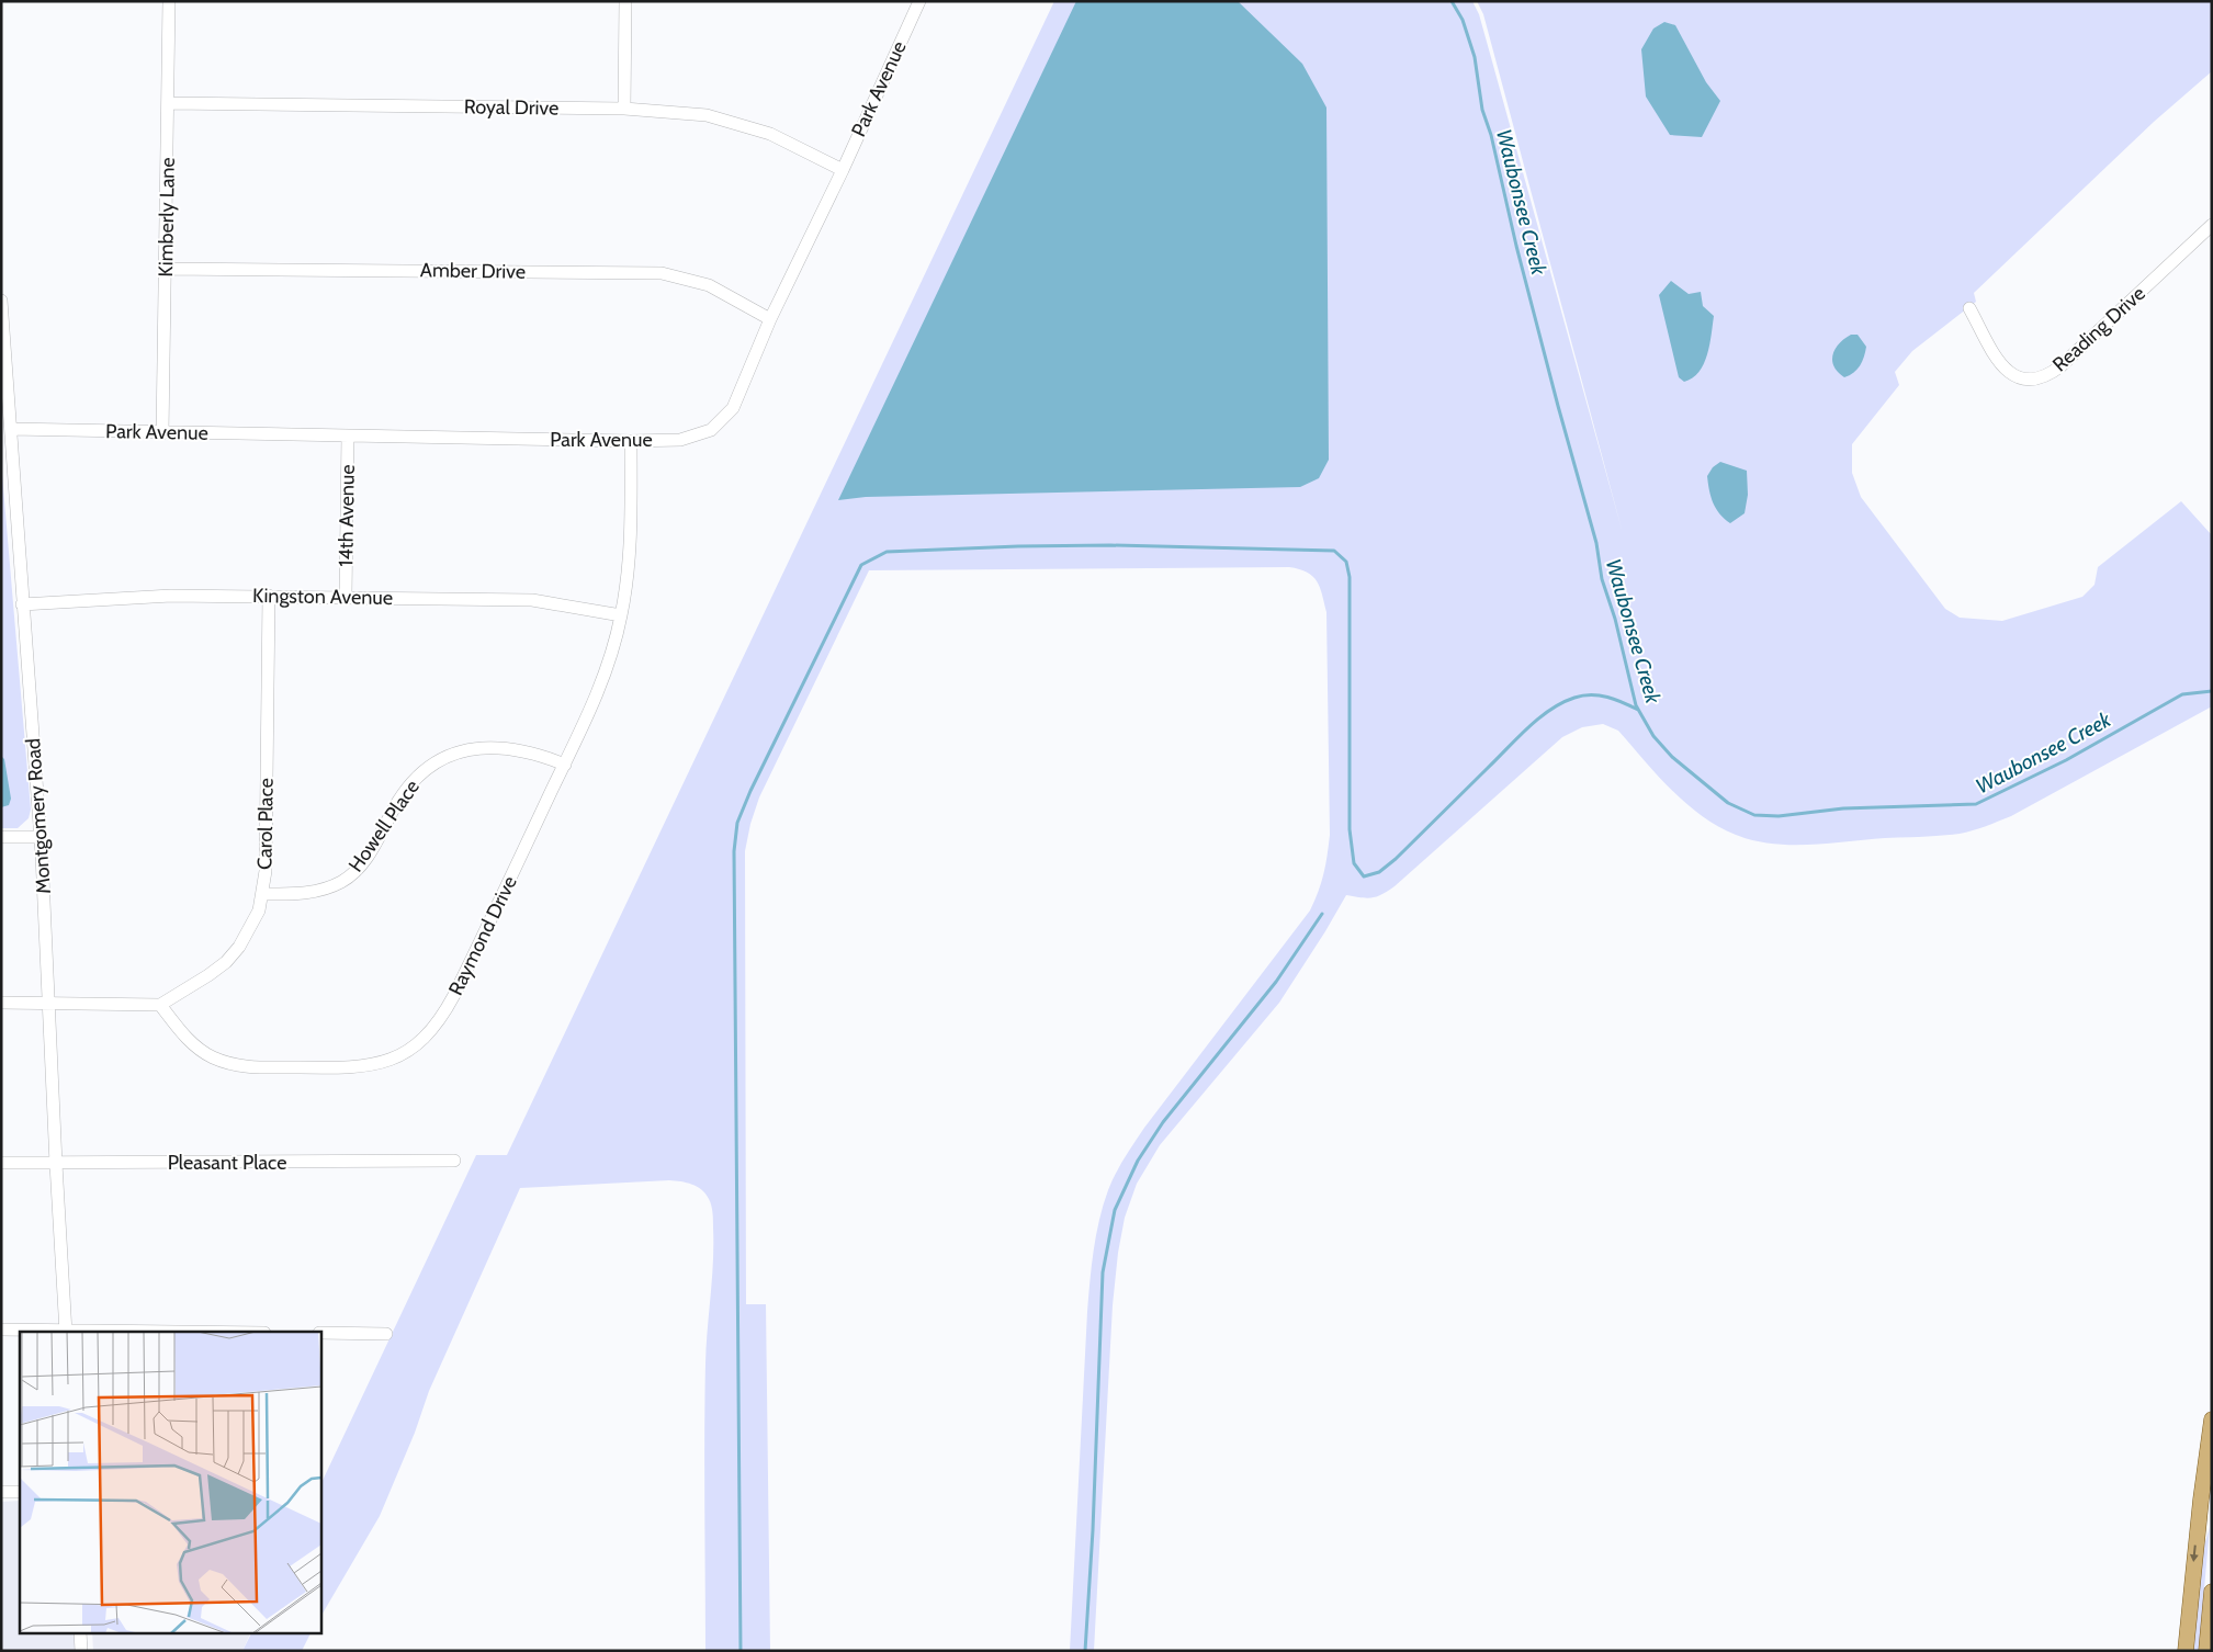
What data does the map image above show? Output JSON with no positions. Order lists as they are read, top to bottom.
{
  "streets": {
    "street": [
      "Park Avenue",
      "Royal Drive",
      "Kimberly Lane",
      "Amber Drive",
      "Reading Drive",
      "14th Avenue",
      "Kingston Avenue",
      "Montgomery Road",
      "Carol Place",
      "Howell Place",
      "Raymond Drive",
      "Pleasant Place"
    ]
  },
  "crossings": [
    ["Park Avenue", "Royal Drive"],
    ["Park Avenue", "Kimberly Lane"],
    ["Park Avenue", "Amber Drive"],
    ["Park Avenue", "14th Avenue"],
    ["Park Avenue", "Montgomery Road"],
    ["Park Avenue", "Raymond Drive"],
    ["Royal Drive", "Kimberly Lane"],
    ["Kimberly Lane", "Amber Drive"],
    ["14th Avenue", "Kingston Avenue"],
    ["Kingston Avenue", "Montgomery Road"],
    ["Kingston Avenue", "Carol Place"],
    ["Kingston Avenue", "Raymond Drive"],
    ["Montgomery Road", "Pleasant Place"],
    ["Carol Place", "Howell Place"],
    ["Carol Place", "Raymond Drive"],
    ["Howell Place", "Raymond Drive"]
  ],
  "water": ["Waubonsee Creek"]
}
